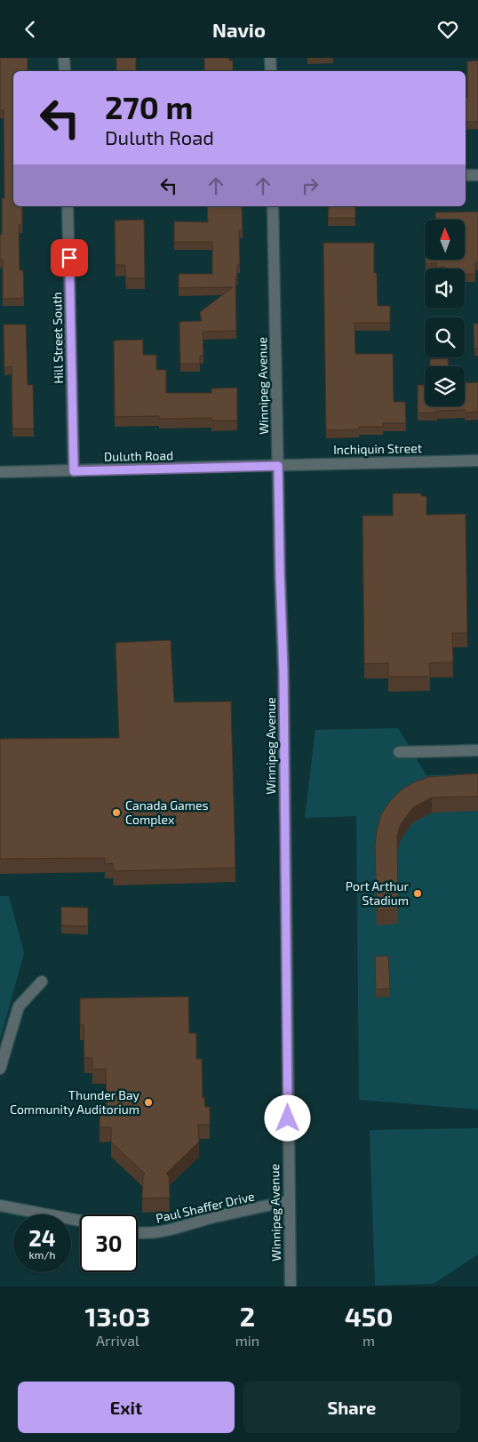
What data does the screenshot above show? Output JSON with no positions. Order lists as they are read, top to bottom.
{
  "streets": {
    "street": [
      "Hill Street South",
      "Winnipeg Avenue",
      "Inchiquin Street",
      "Duluth Road",
      "Paul Shaffer Drive"
    ]
  },
  "crossings": [
    ["Hill Street South", "Duluth Road"],
    ["Winnipeg Avenue", "Inchiquin Street"],
    ["Winnipeg Avenue", "Duluth Road"],
    ["Winnipeg Avenue", "Paul Shaffer Drive"],
    ["Inchiquin Street", "Duluth Road"]
  ],
  "places": ["Canada Games Complex", "Port Arthur Stadium", "Thunder Bay Community Auditorium"],
  "north": "top",
  "page": {
    "header": "Navio",
    "turn": ["270 m", "Duluth Road"],
    "speed": "24 km/h",
    "limit": "30",
    "eta": [
      "13:03",
      "Arrival",
      "2",
      "min",
      "450",
      "m"
    ],
    "buttons": ["Exit", "Share"]
  }
}
